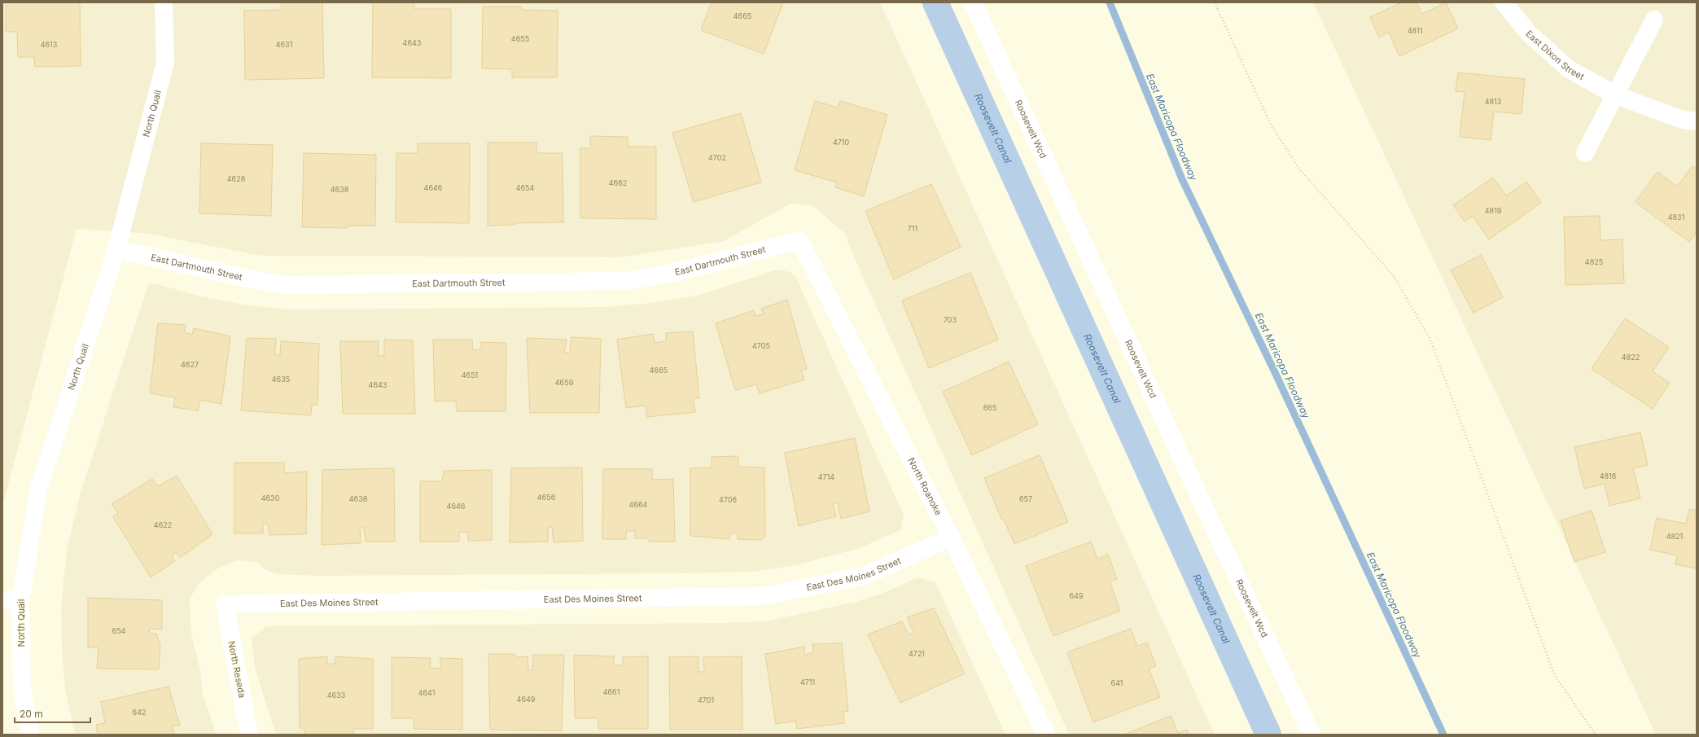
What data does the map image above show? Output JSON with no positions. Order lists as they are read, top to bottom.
{
  "streets": {
    "street": [
      "East Dixon Street",
      "North Quail",
      "Roosevelt Wcd",
      "East Dartmouth Street",
      "North Roanoke",
      "East Des Moines Street",
      "North Reseda"
    ]
  },
  "crossings": [
    ["North Quail", "East Dartmouth Street"],
    ["East Dartmouth Street", "North Roanoke"],
    ["North Roanoke", "East Des Moines Street"],
    ["East Des Moines Street", "North Reseda"]
  ],
  "water": ["East Maricopa Floodway", "Roosevelt Canal"],
  "house_numbers": [
    "4665",
    "4811",
    "4655",
    "4643",
    "4613",
    "4631",
    "4813",
    "4710",
    "4702",
    "4628",
    "4662",
    "4646",
    "4654",
    "4638",
    "4819",
    "4831",
    "711",
    "4825",
    "703",
    "4705",
    "4822",
    "4627",
    "4665",
    "4651",
    "4635",
    "4659",
    "4643",
    "665",
    "4816",
    "4714",
    "4656",
    "4630",
    "4638",
    "657",
    "4706",
    "4664",
    "4646",
    "4622",
    "4821",
    "649",
    "654",
    "4721",
    "4711",
    "641",
    "4661",
    "4641",
    "4633",
    "4649",
    "4701",
    "642"
  ],
  "scale_bar": "20 m"
}
